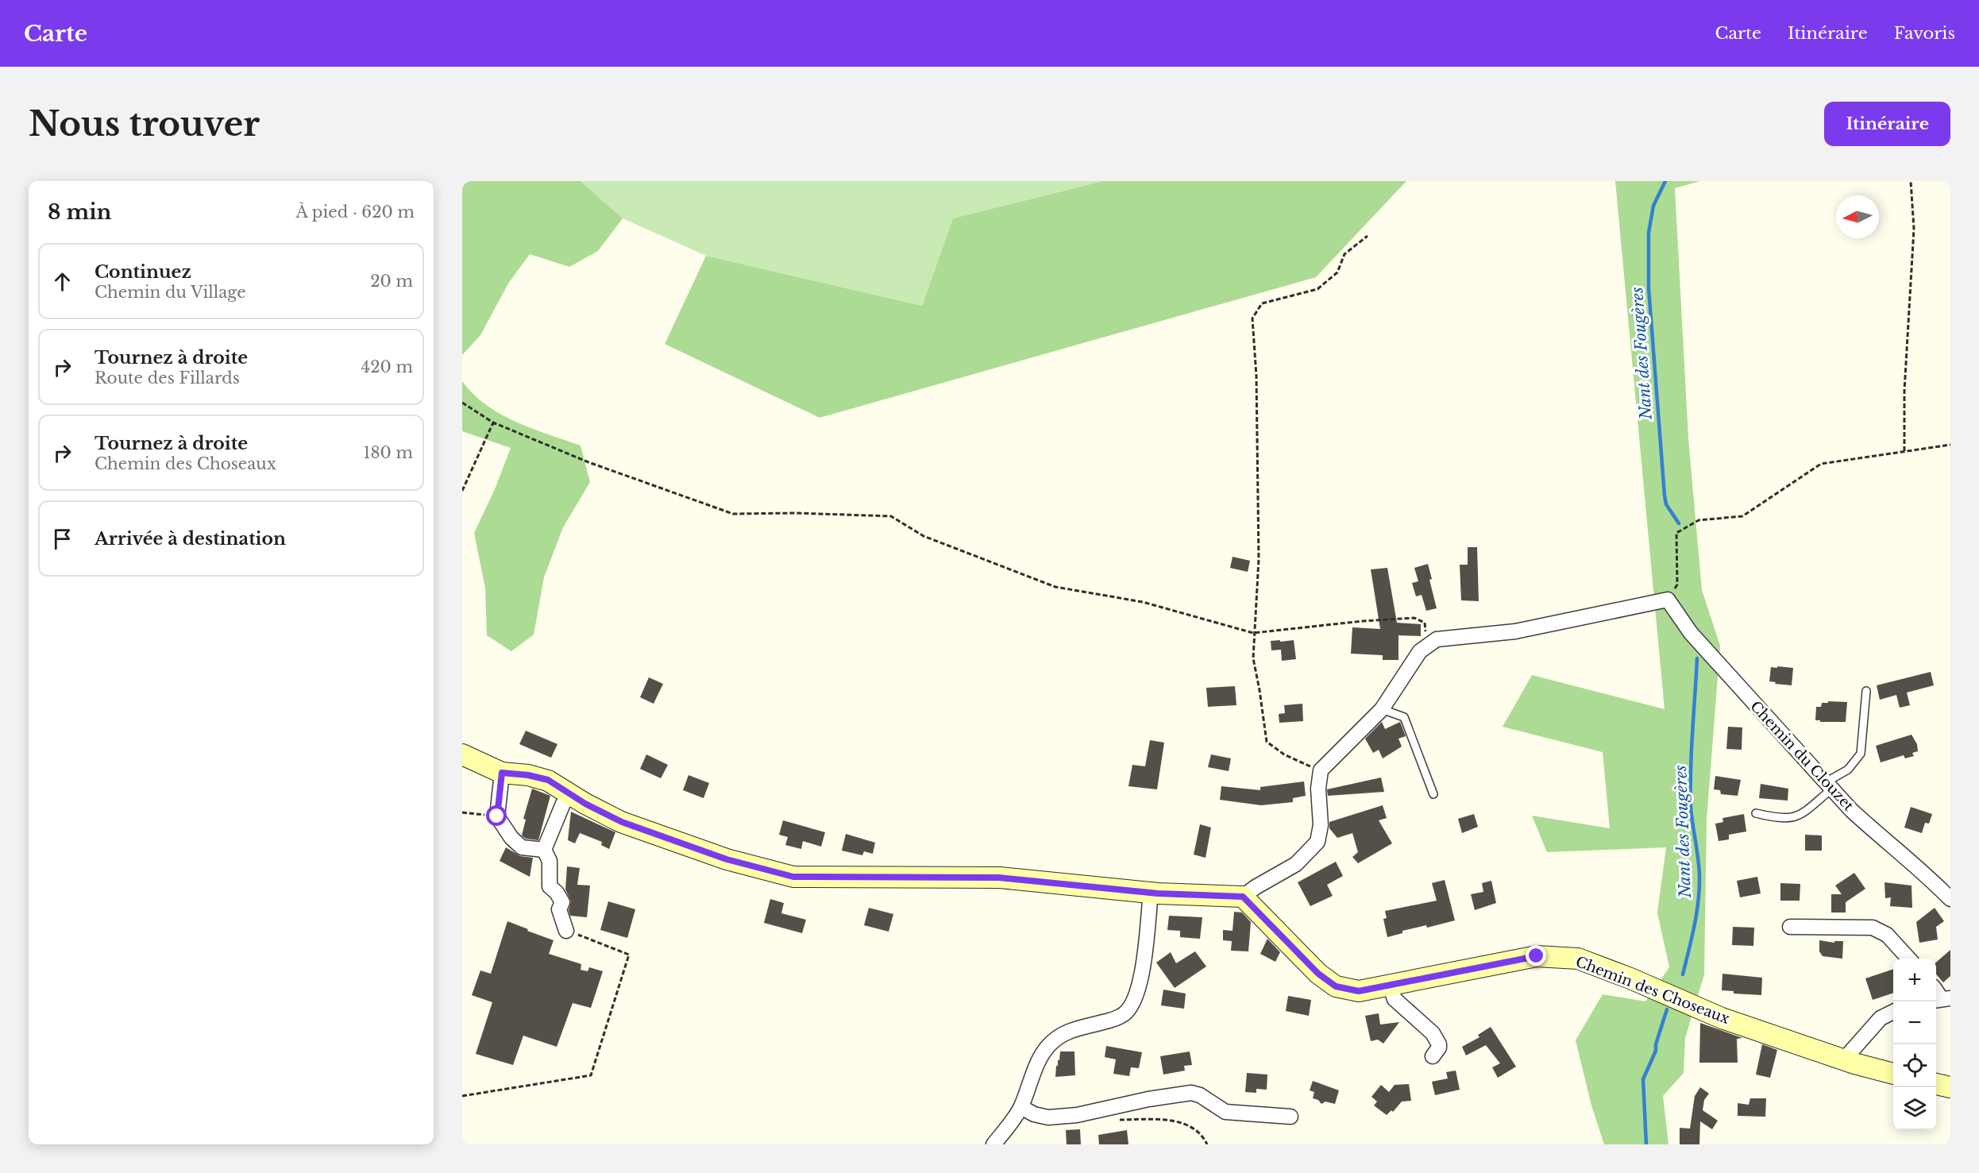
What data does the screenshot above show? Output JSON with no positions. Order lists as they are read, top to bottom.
{
  "streets": {
    "street": ["Chemin du Clouzet", "Chemin des Choseaux"]
  },
  "water": ["Nant des Fougères"],
  "north": "left",
  "page": {
    "header": "Carte",
    "nav": ["Carte", "Itinéraire", "Favoris"],
    "buttons": "Itinéraire",
    "title": "Nous trouver",
    "heading": ["8 min", "À pied · 620 m"],
    "list": [
      ["Continuez", "Chemin du Village", "20 m"],
      ["Tournez à droite", "Route des Fillards", "420 m"],
      ["Tournez à droite", "Chemin des Choseaux", "180 m"],
      "Arrivée à destination"
    ],
    "map_buttons": ["+", "−"]
  }
}
